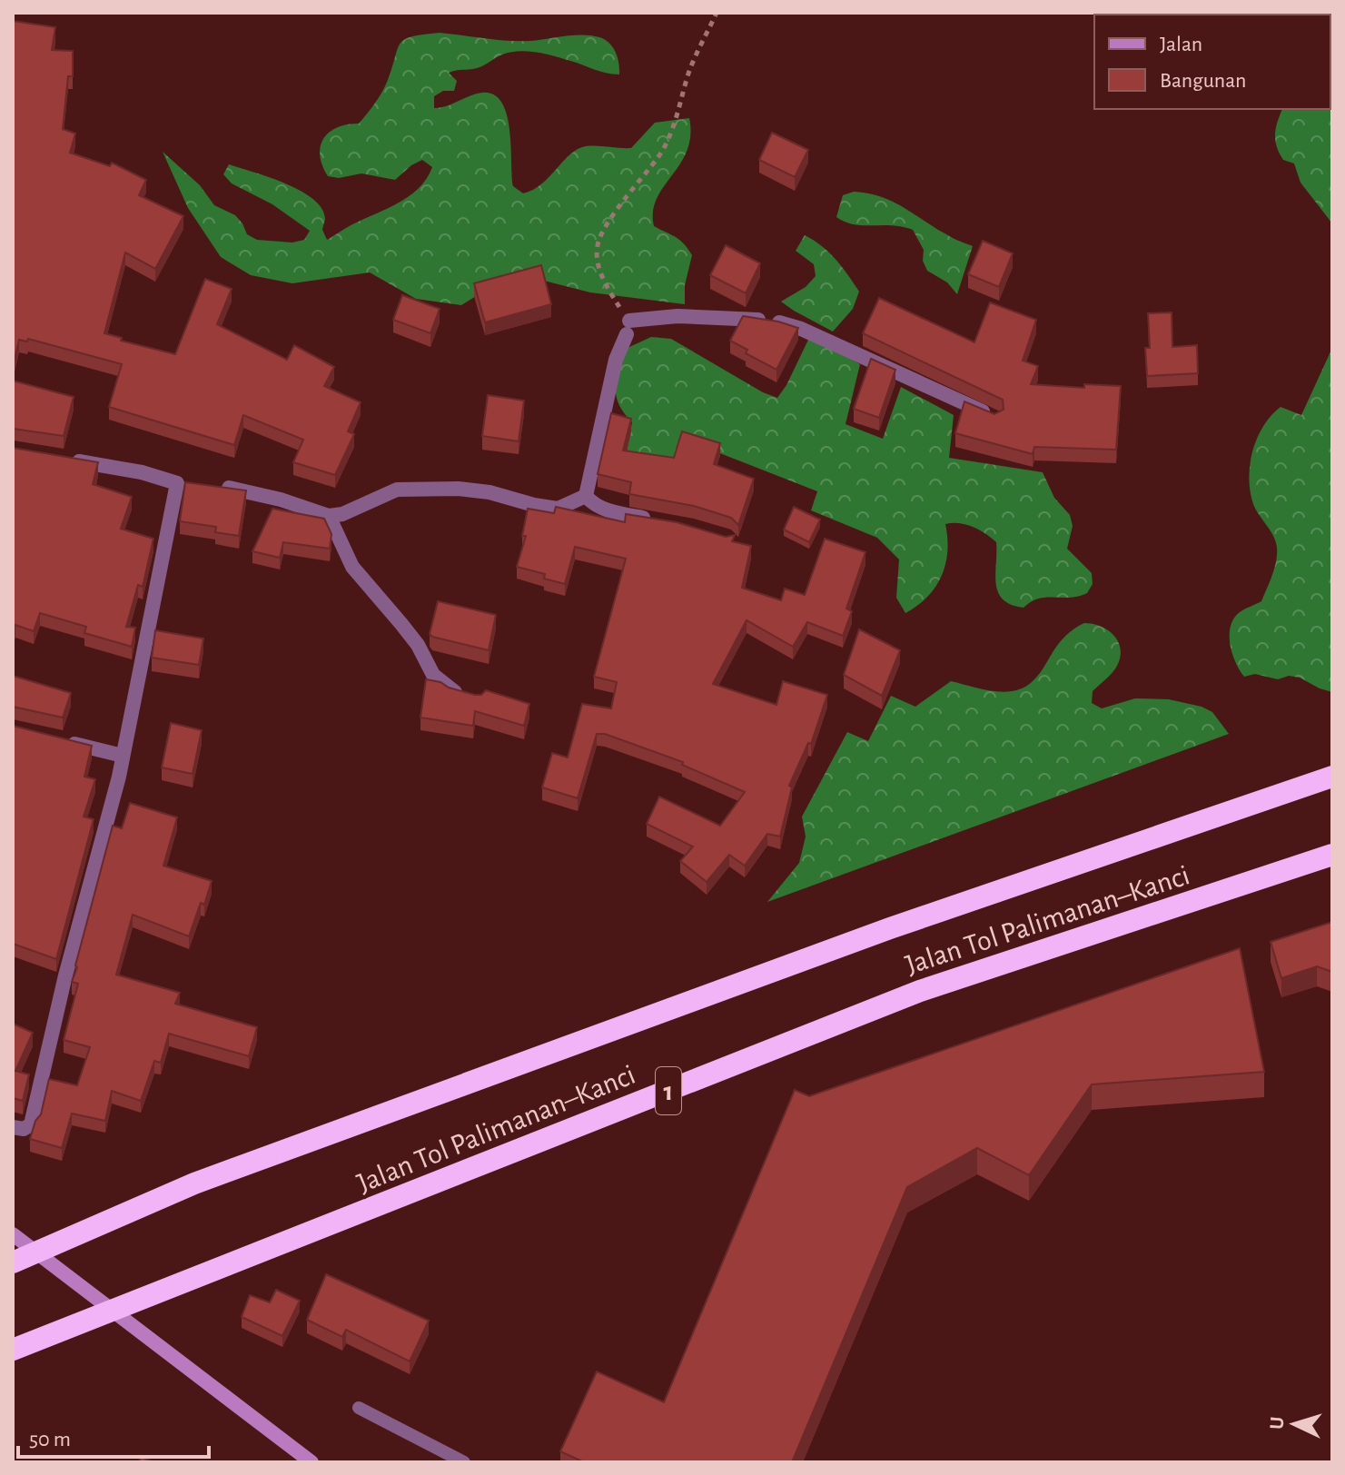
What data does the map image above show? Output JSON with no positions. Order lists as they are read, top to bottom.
{
  "streets": {
    "highway": ["Jalan Tol Palimanan–Kanci", "1"]
  },
  "legend": ["Jalan", "Bangunan"],
  "scale_bar": "50 m",
  "north": "left"
}
